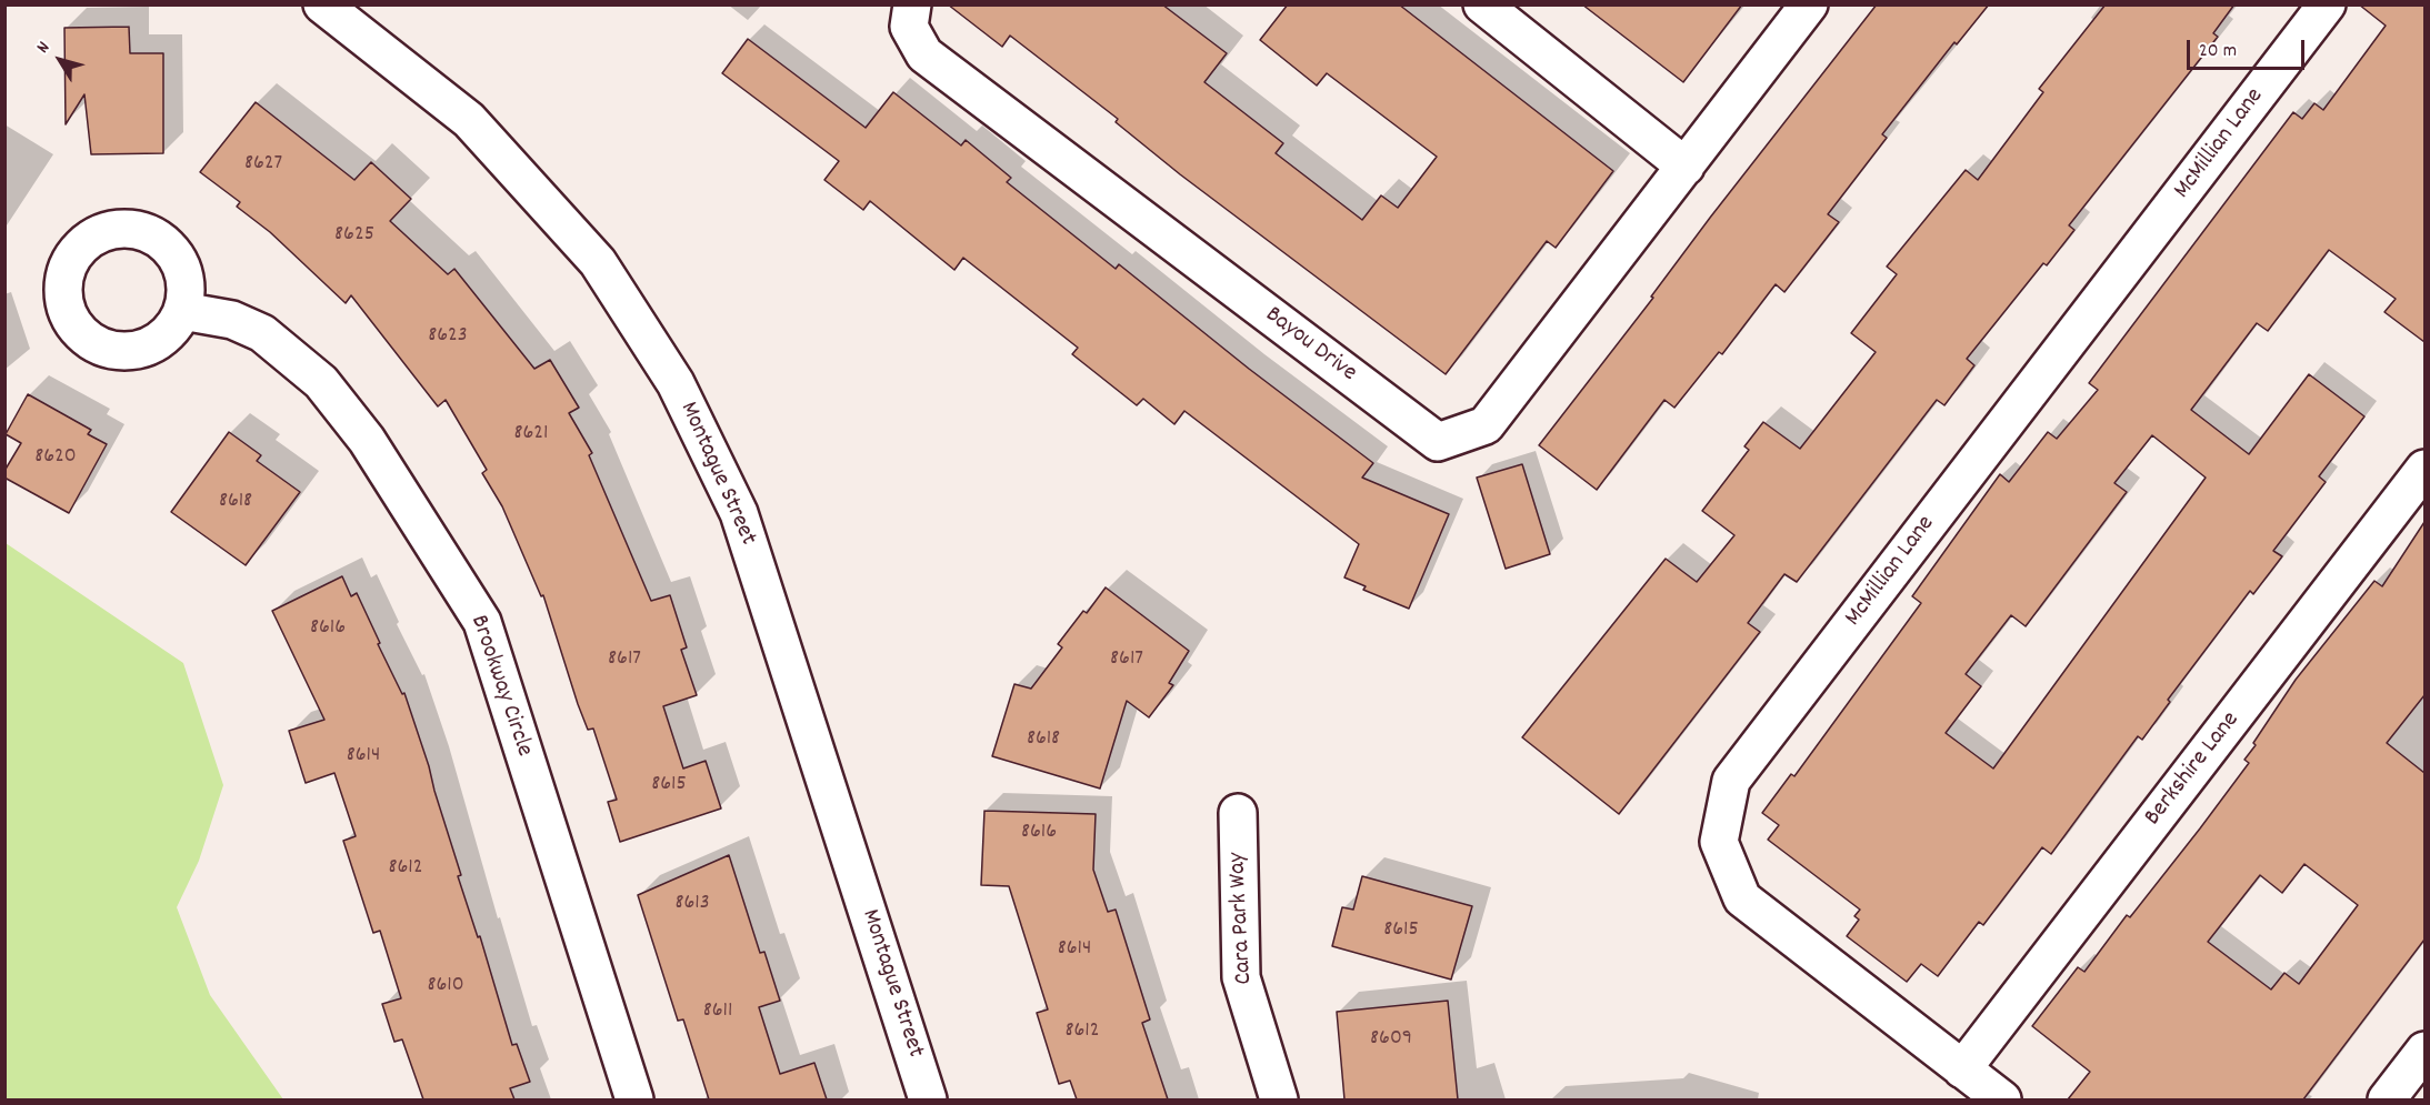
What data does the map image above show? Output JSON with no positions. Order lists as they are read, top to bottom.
{
  "streets": {
    "street": [
      "McMillian Lane",
      "Bayou Drive",
      "Montague Street",
      "Brookway Circle",
      "Berkshire Lane",
      "Cara Park Way"
    ]
  },
  "crossings": [
    ["McMillian Lane", "Berkshire Lane"]
  ],
  "house_numbers": [
    "8627",
    "8625",
    "8623",
    "8621",
    "8620",
    "8618",
    "8616",
    "8617",
    "8617",
    "8618",
    "8614",
    "8615",
    "8616",
    "8612",
    "8613",
    "8615",
    "8614",
    "8610",
    "8611",
    "8612",
    "8609"
  ],
  "scale_bar": "20 m",
  "north": "top left"
}
